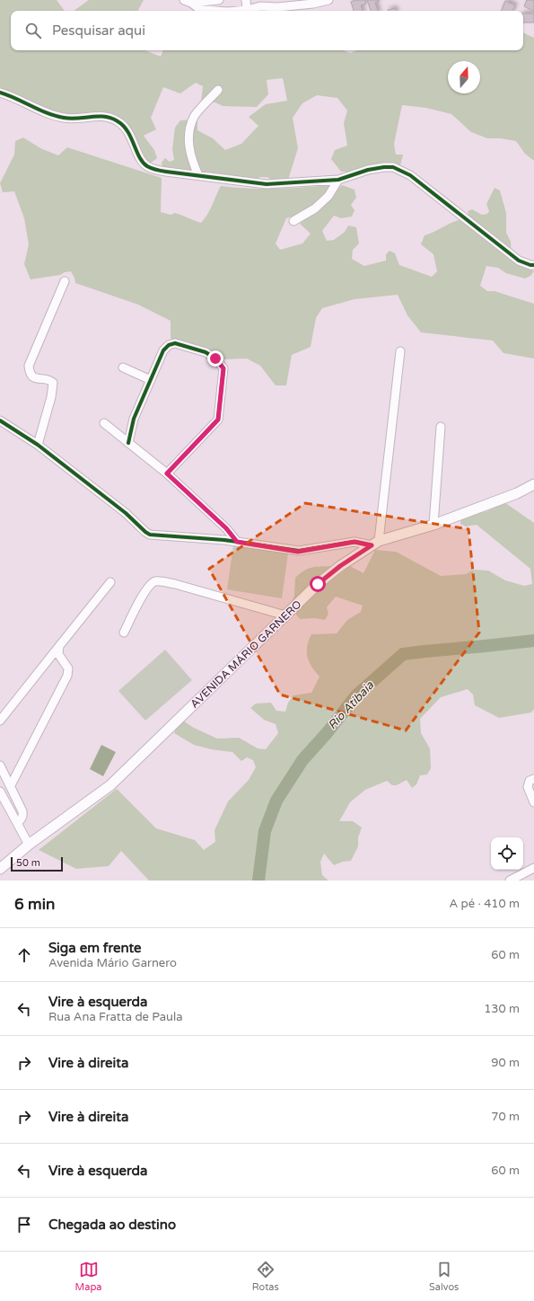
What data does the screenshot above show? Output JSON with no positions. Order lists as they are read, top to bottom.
{
  "streets": {
    "main road": ["AVENIDA MÁRIO GARNERO"]
  },
  "water": ["Rio Atibaia"],
  "scale_bar": "50 m",
  "north": "top",
  "page": {
    "search": "Pesquisar aqui",
    "scale": "50 m",
    "heading": ["6 min", "A pé · 410 m"],
    "list": [
      ["Siga em frente", "Avenida Mário Garnero", "60 m"],
      ["Vire à esquerda", "Rua Ana Fratta de Paula", "130 m"],
      ["Vire à direita", "90 m"],
      ["Vire à direita", "70 m"],
      ["Vire à esquerda", "60 m"],
      "Chegada ao destino"
    ],
    "nav": ["Mapa", "Rotas", "Salvos"]
  }
}
